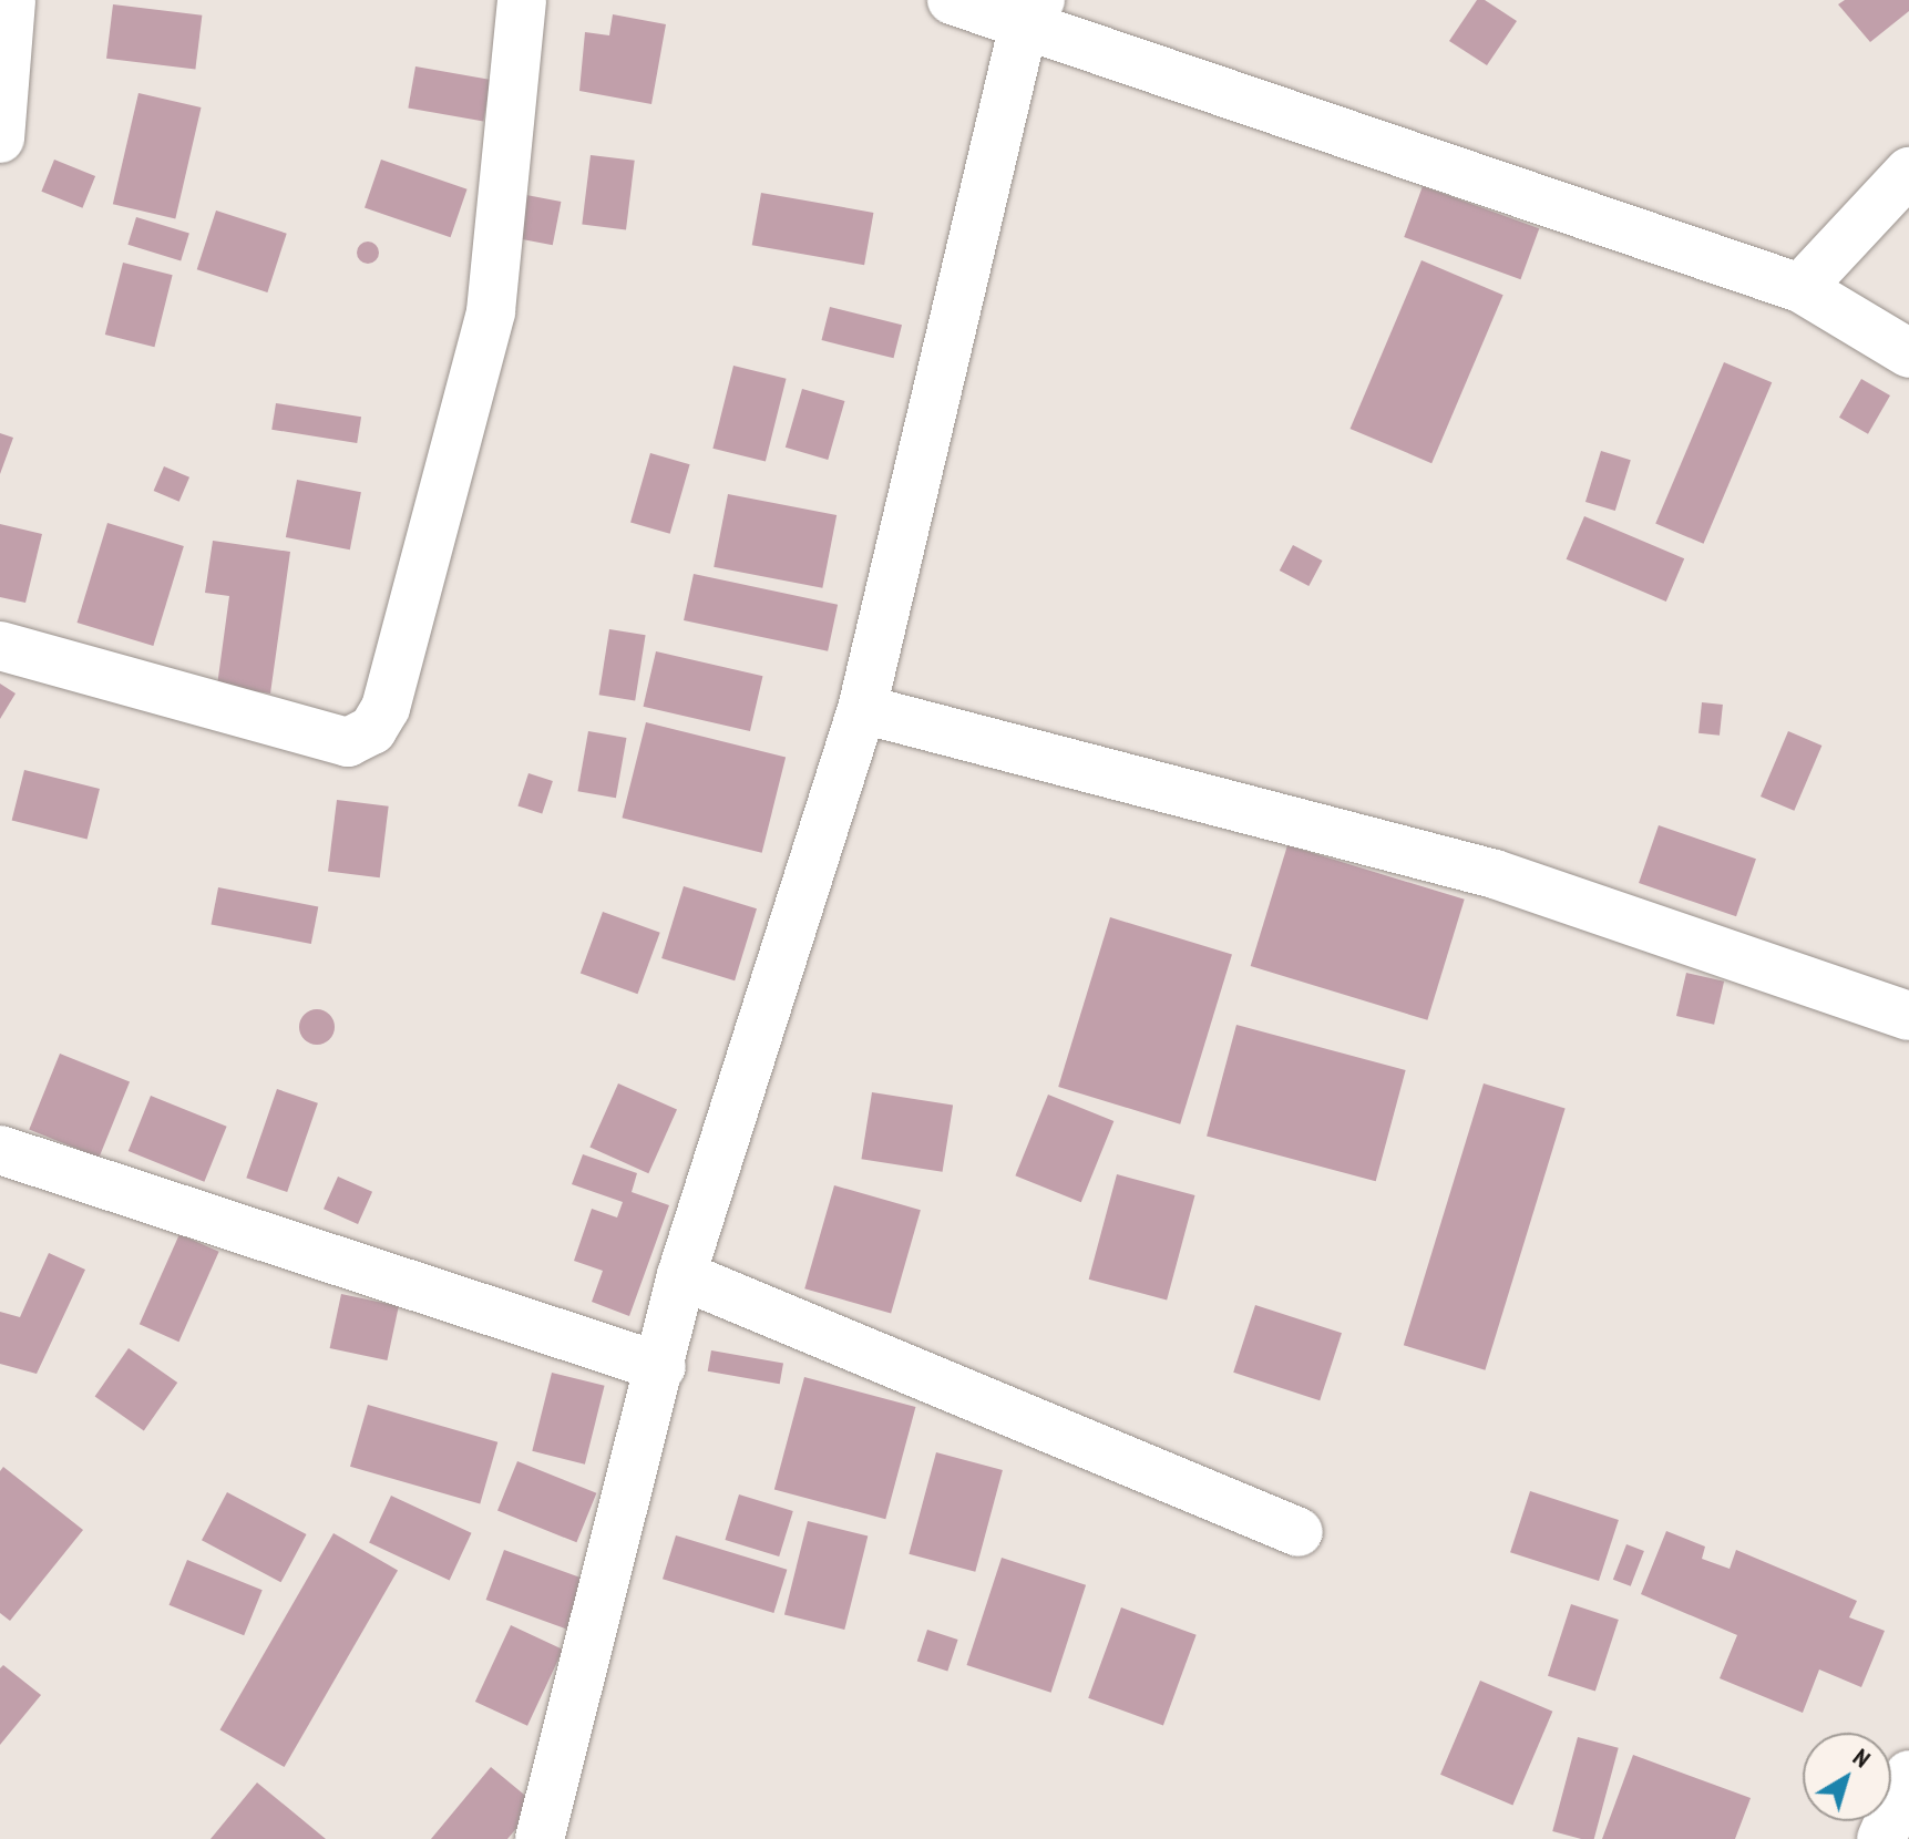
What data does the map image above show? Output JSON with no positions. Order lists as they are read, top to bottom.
{
  "north": "top right"
}
